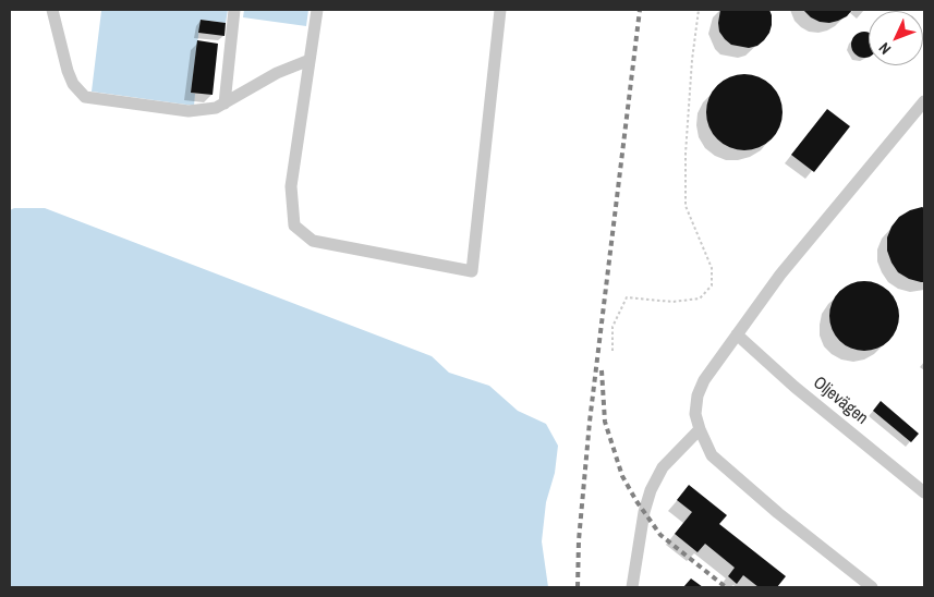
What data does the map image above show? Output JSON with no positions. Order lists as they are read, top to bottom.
{
  "streets": {
    "street": ["Oljevägen"]
  },
  "north": "bottom left"
}
